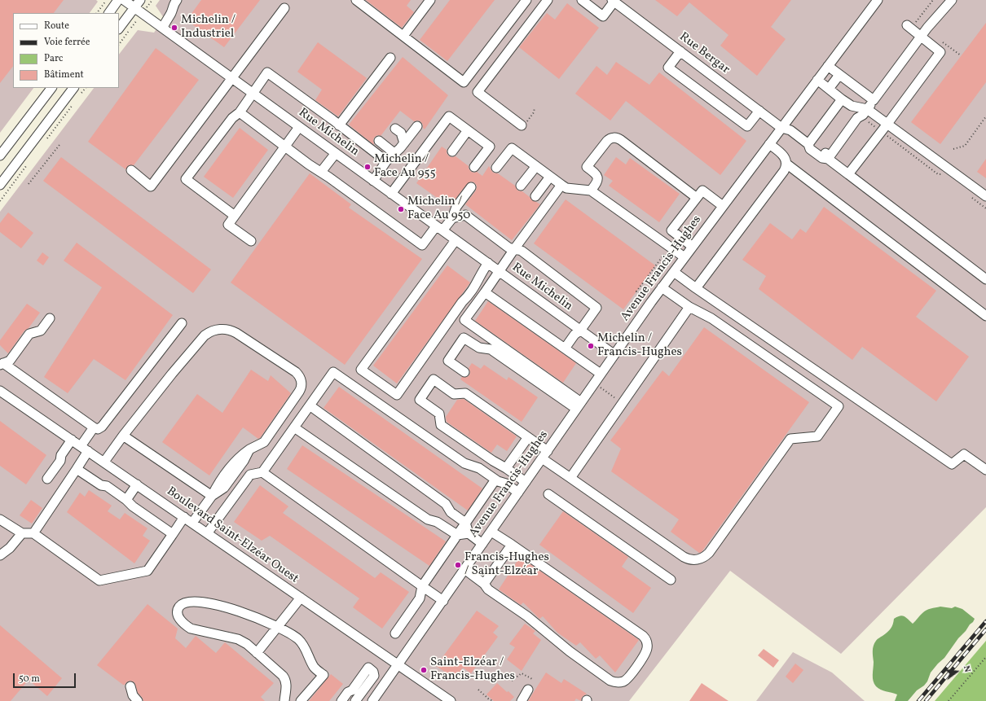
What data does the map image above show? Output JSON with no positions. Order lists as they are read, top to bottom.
{
  "streets": {
    "street": [
      "Rue Bergar",
      "Rue Michelin",
      "Avenue Francis-Hughes",
      "Boulevard Saint-Elzéar Ouest"
    ]
  },
  "crossings": [
    ["Rue Bergar", "Avenue Francis-Hughes"],
    ["Rue Michelin", "Avenue Francis-Hughes"],
    ["Avenue Francis-Hughes", "Boulevard Saint-Elzéar Ouest"]
  ],
  "places": [
    "Michelin / Industriel",
    "Michelin / Face Au 955",
    "Michelin / Face Au 950",
    "Michelin / Francis-Hughes",
    "Francis-Hughes / Saint-Elzéar",
    "Saint-Elzéar / Francis-Hughes"
  ],
  "legend": [
    "Route",
    "Voie ferrée",
    "Parc",
    "Bâtiment"
  ],
  "scale_bar": "50 m",
  "north": "right"
}
